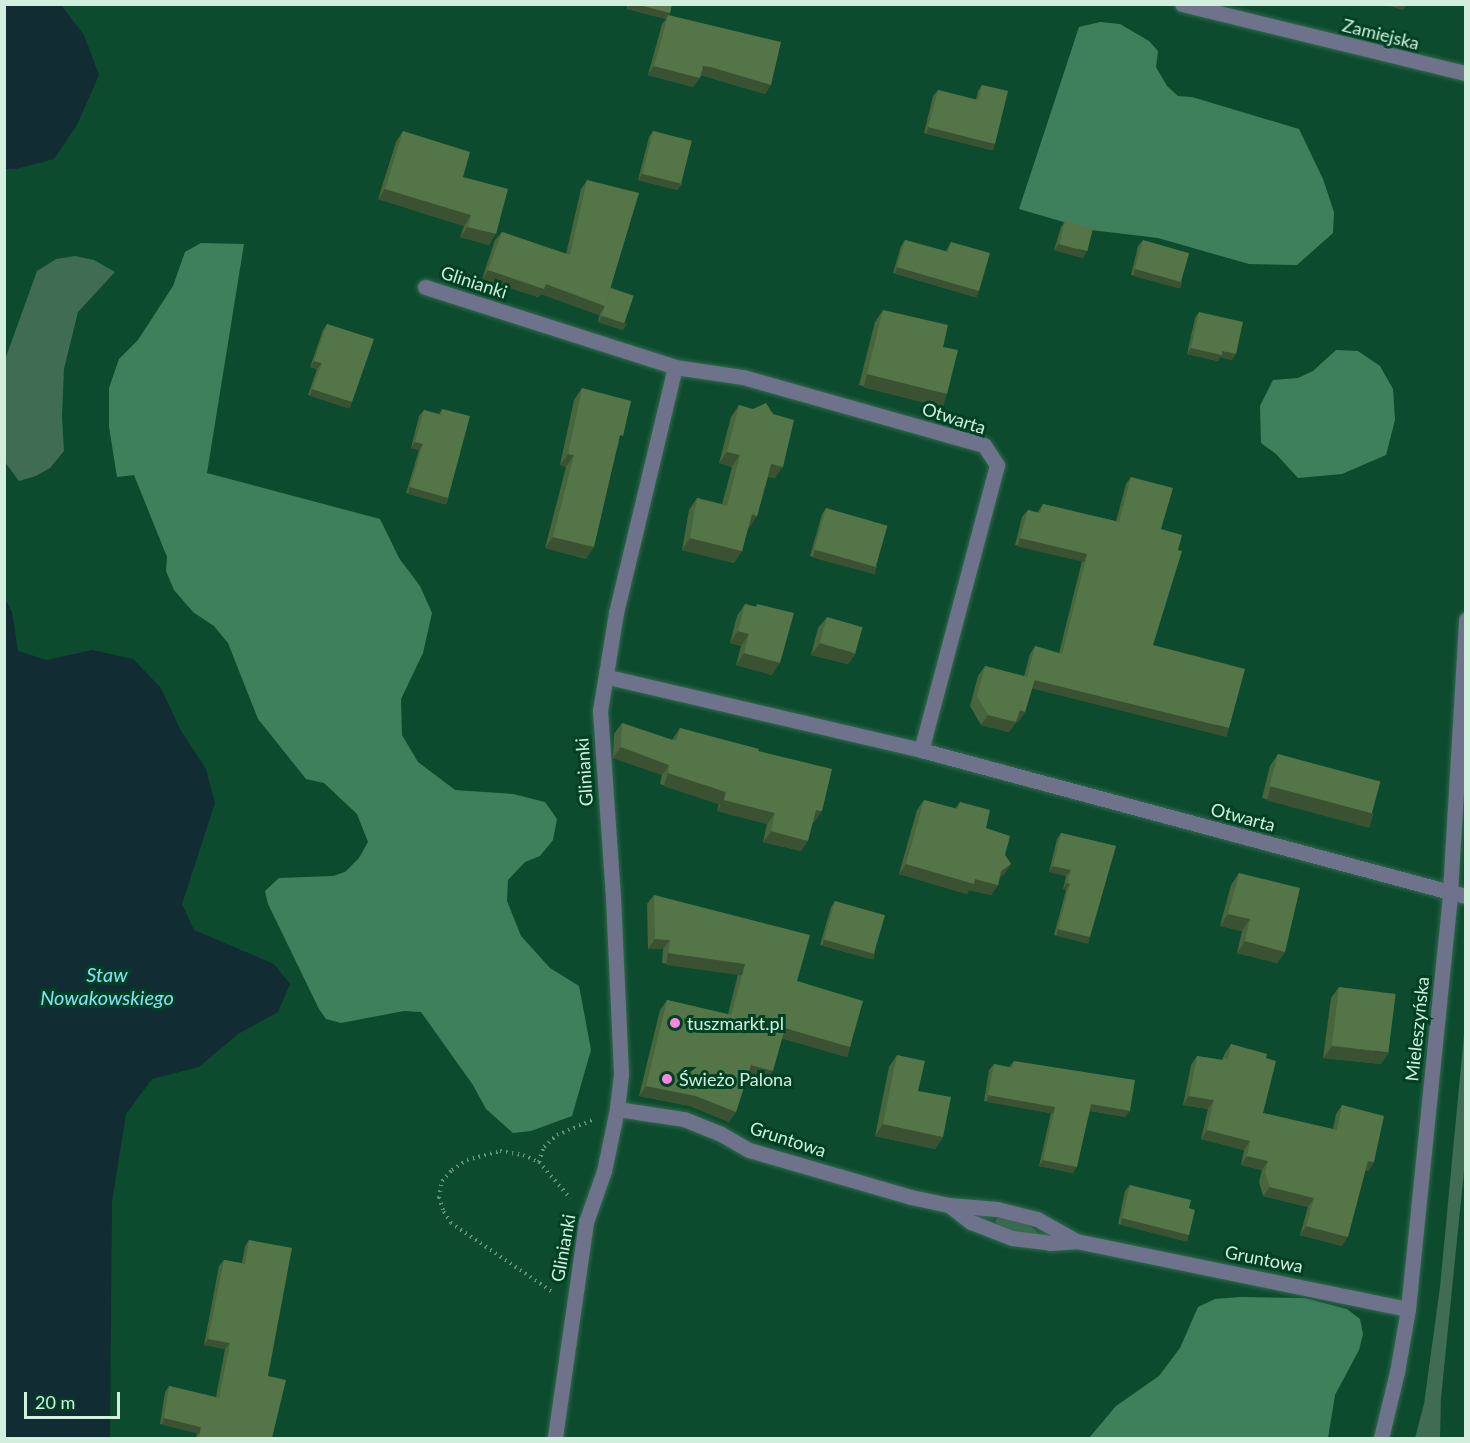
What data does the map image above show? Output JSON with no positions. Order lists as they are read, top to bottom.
{
  "streets": {
    "street": [
      "Zamiejska",
      "Glinianki",
      "Otwarta",
      "Mieleszyńska",
      "Gruntowa"
    ]
  },
  "crossings": [
    ["Glinianki", "Otwarta"],
    ["Glinianki", "Gruntowa"],
    ["Otwarta", "Mieleszyńska"],
    ["Mieleszyńska", "Gruntowa"]
  ],
  "water": ["Staw Nowakowskiego"],
  "places": ["tuszmarkt.pl", "Świeżo Palona"],
  "scale_bar": "20 m"
}
